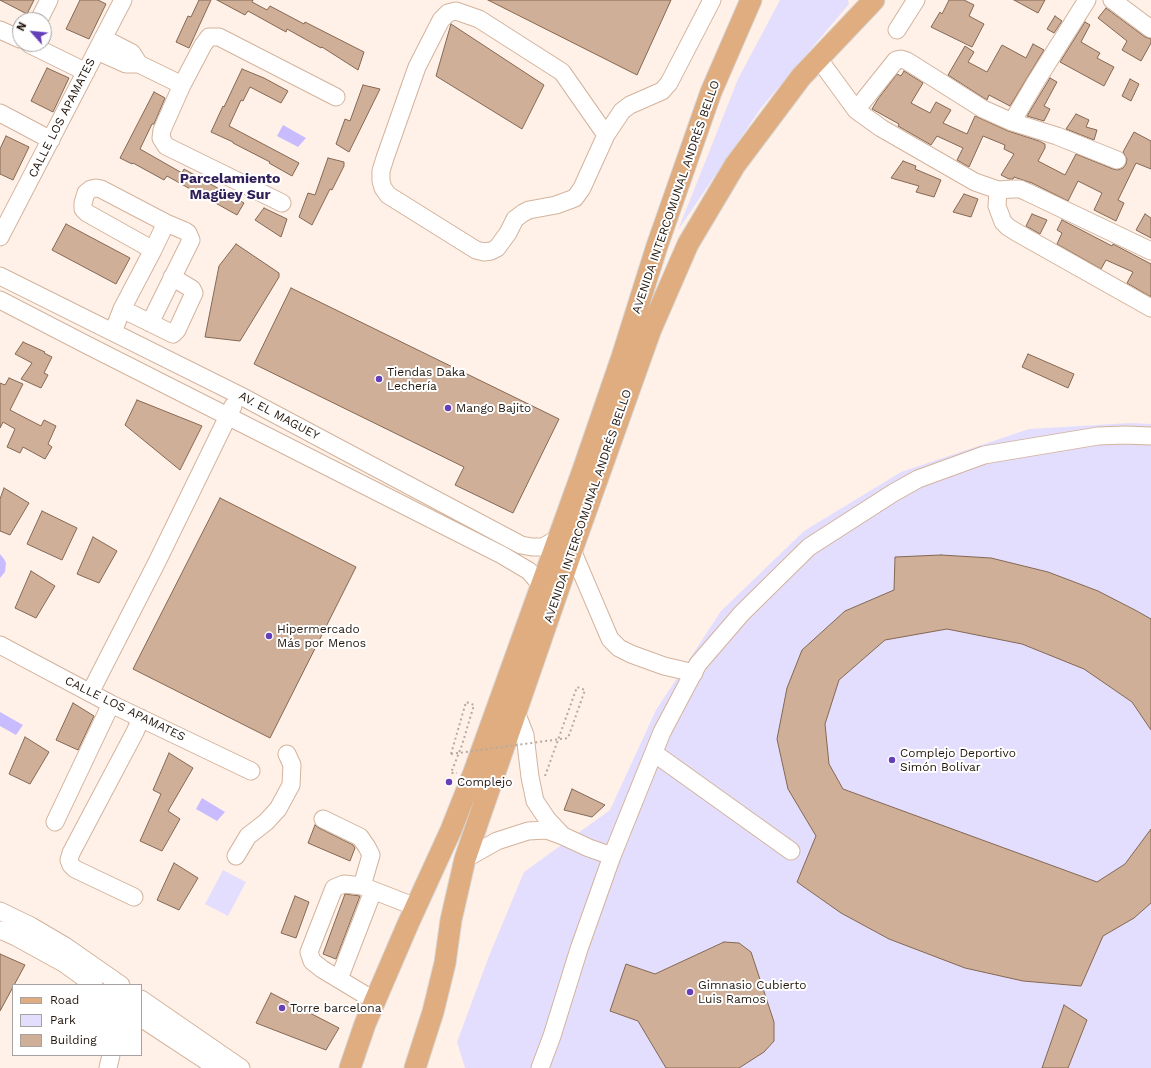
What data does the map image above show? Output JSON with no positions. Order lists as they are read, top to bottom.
{
  "streets": {
    "main road": ["AVENIDA INTERCOMUNAL ANDRÉS BELLO"],
    "street": ["CALLE LOS APAMATES", "AV. EL MAGUEY"]
  },
  "crossings": [
    ["AVENIDA INTERCOMUNAL ANDRÉS BELLO", "AV. EL MAGUEY"]
  ],
  "districts": ["Parcelamiento Magüey Sur"],
  "places": [
    "Tiendas Daka Lechería",
    "Mango Bajito",
    "Hipermercado Más por Menos",
    "Complejo Deportivo Simón Bolívar",
    "Complejo",
    "Gimnasio Cubierto Luis Ramos",
    "Torre barcelona"
  ],
  "legend": ["Road", "Park", "Building"],
  "north": "top left"
}
